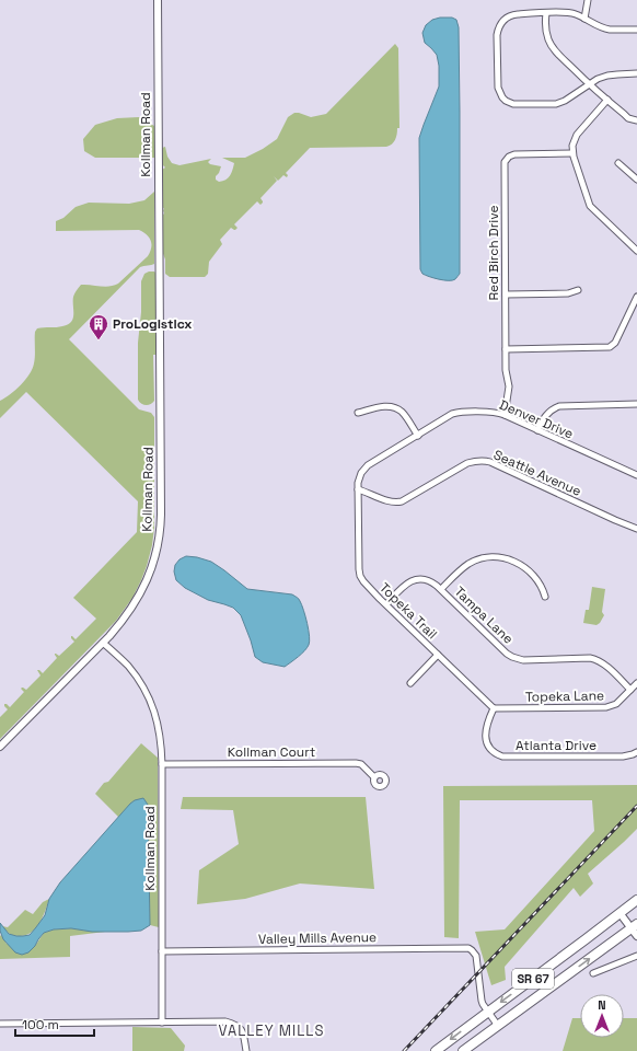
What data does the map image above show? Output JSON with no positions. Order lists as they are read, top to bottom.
{
  "streets": {
    "main road": ["SR 67"],
    "street": [
      "Kollman Road",
      "Red Birch Drive",
      "Denver Drive",
      "Seattle Avenue",
      "Topeka Trail",
      "Tampa Lane",
      "Topeka Lane",
      "Atlanta Drive",
      "Kollman Court",
      "Valley Mills Avenue"
    ]
  },
  "crossings": [
    ["Kollman Road", "Kollman Court"],
    ["Kollman Road", "Valley Mills Avenue"],
    ["Red Birch Drive", "Denver Drive"],
    ["Denver Drive", "Topeka Trail"],
    ["Seattle Avenue", "Topeka Trail"],
    ["Topeka Trail", "Tampa Lane"],
    ["Topeka Trail", "Topeka Lane"],
    ["Topeka Trail", "Atlanta Drive"],
    ["Tampa Lane", "Topeka Lane"],
    ["Topeka Lane", "Atlanta Drive"],
    ["Valley Mills Avenue", "SR 67"]
  ],
  "districts": ["VALLEY MILLS"],
  "places": {
    "building": ["ProLogisticx"]
  },
  "scale_bar": "100 m",
  "north": "top"
}
